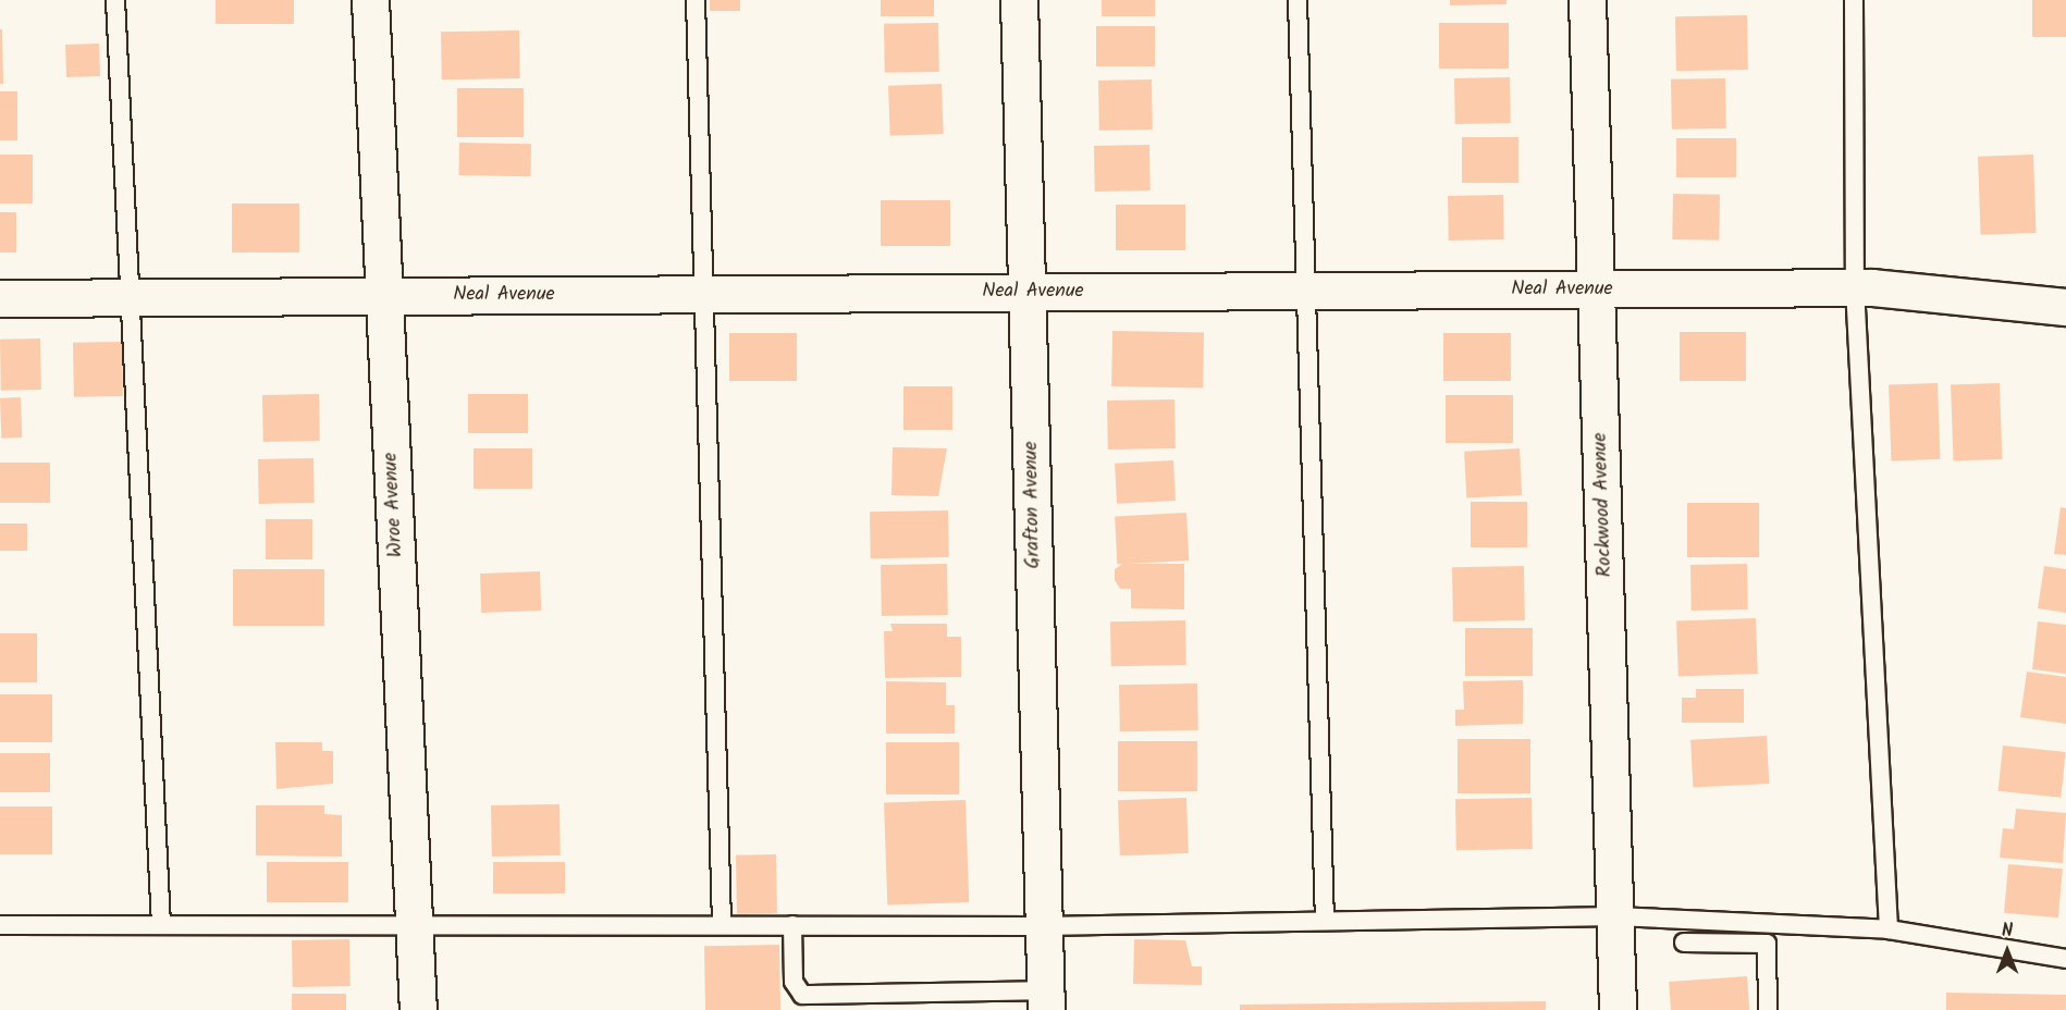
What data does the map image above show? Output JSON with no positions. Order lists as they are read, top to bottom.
{
  "streets": {
    "street": [
      "Neal Avenue",
      "Wroe Avenue",
      "Grafton Avenue",
      "Rockwood Avenue"
    ]
  },
  "crossings": [
    ["Neal Avenue", "Wroe Avenue"],
    ["Neal Avenue", "Grafton Avenue"],
    ["Neal Avenue", "Rockwood Avenue"]
  ],
  "north": "top"
}
